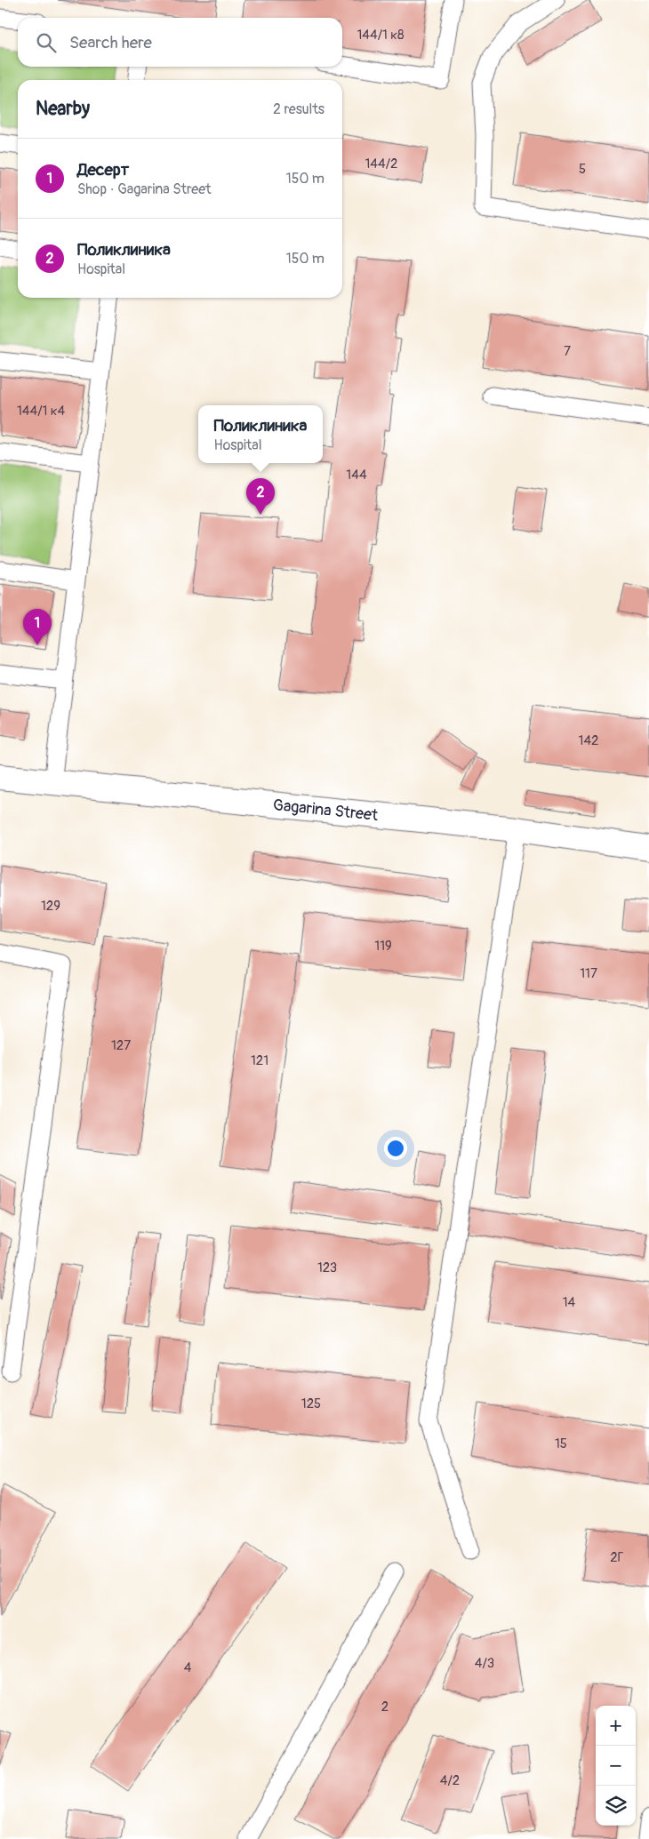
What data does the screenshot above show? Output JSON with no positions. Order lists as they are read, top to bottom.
{
  "streets": {
    "street": ["Gagarina Street"]
  },
  "house_numbers": [
    "144/1 к8",
    "144/2",
    "5",
    "7",
    "144/1 к4",
    "144",
    "142",
    "129",
    "119",
    "117",
    "127",
    "121",
    "123",
    "14",
    "125",
    "15",
    "2Г",
    "4/3",
    "4",
    "2",
    "4/2"
  ],
  "page": {
    "search": "Search here",
    "heading": ["Nearby", "2 results"],
    "list": [
      {
        "mark": "1",
        "name": "Десерт",
        "note": "Shop · Gagarina Street",
        "value": "150 m"
      },
      {
        "mark": "2",
        "name": "Поликлиника",
        "note": "Hospital",
        "value": "150 m"
      }
    ],
    "popup": ["Поликлиника", "Hospital"],
    "pins": ["2", "1"],
    "map_buttons": ["+", "−"]
  }
}
